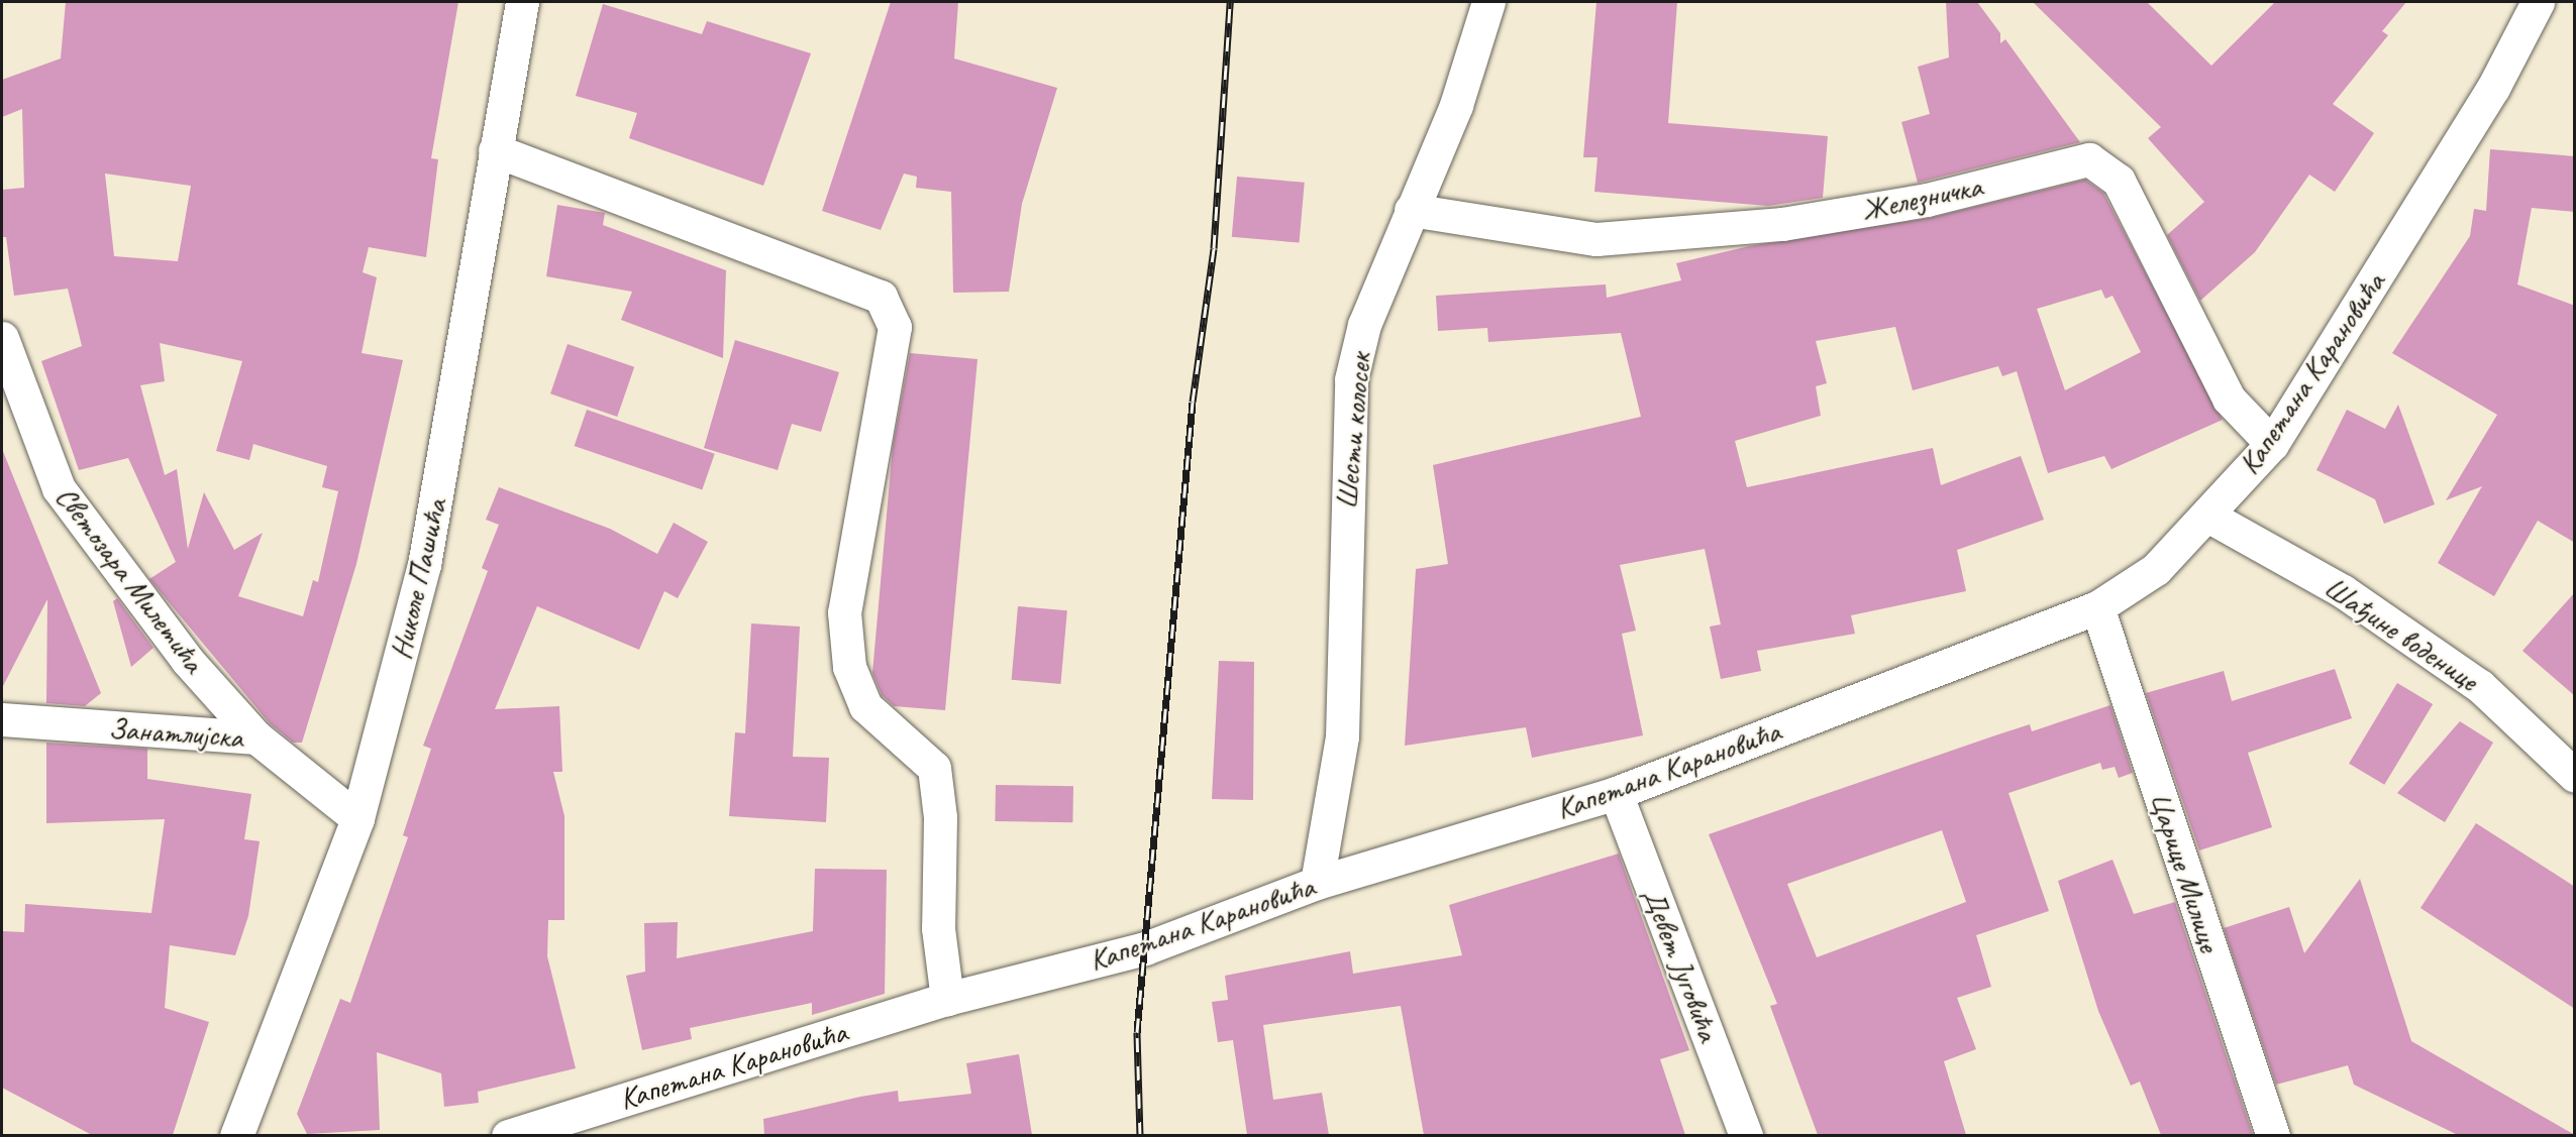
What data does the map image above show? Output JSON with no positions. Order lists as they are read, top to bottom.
{
  "streets": {
    "street": [
      "Железничка",
      "Капетана Карановића",
      "Шести колосек",
      "Светозара Милетића",
      "Николе Пашића",
      "Шађине воденице",
      "Занатлијска",
      "Царице Милице",
      "Девет Југовића"
    ]
  },
  "crossings": [
    ["Железничка", "Капетана Карановића"],
    ["Железничка", "Шести колосек"],
    ["Капетана Карановића", "Шести колосек"],
    ["Капетана Карановића", "Шађине воденице"],
    ["Капетана Карановића", "Царице Милице"],
    ["Капетана Карановића", "Девет Југовића"],
    ["Светозара Милетића", "Занатлијска"],
    ["Николе Пашића", "Занатлијска"]
  ]
}
